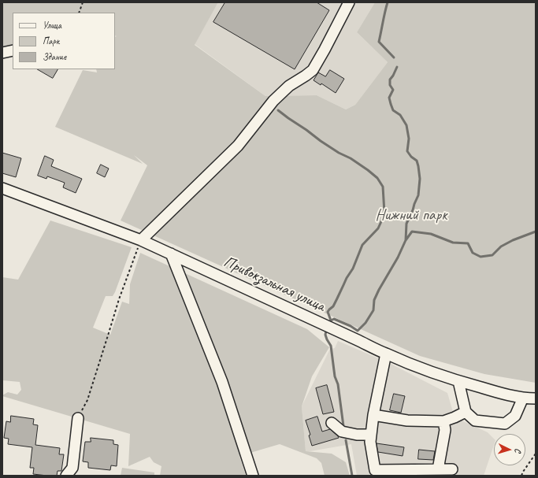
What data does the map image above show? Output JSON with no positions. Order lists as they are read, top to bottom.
{
  "streets": {
    "street": ["Привокзальная улица"]
  },
  "parks": ["Нижний парк"],
  "legend": ["Улица", "Парк", "Здание"],
  "north": "right"
}
